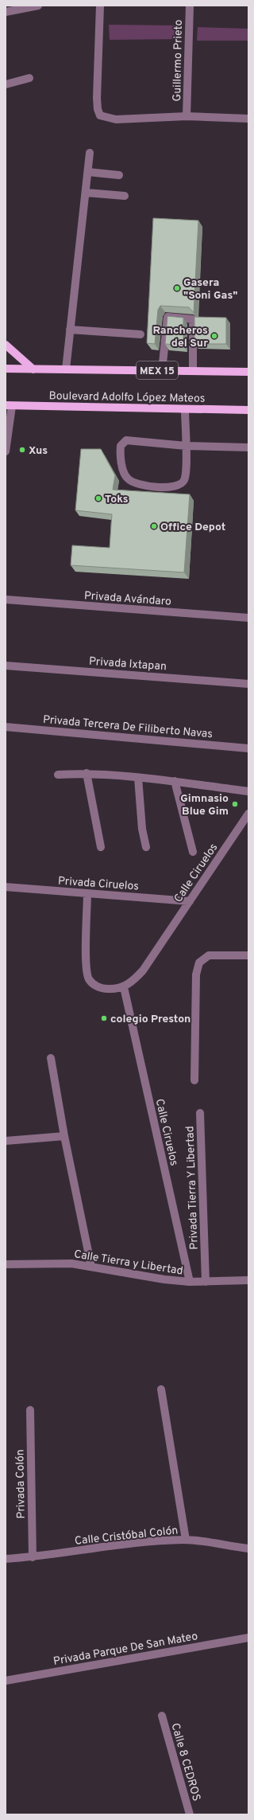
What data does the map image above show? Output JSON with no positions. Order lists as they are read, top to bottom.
{
  "streets": {
    "main road": ["MEX 15", "Boulevard Adolfo López Mateos"],
    "street": [
      "Guillermo Prieto",
      "Privada Avándaro",
      "Privada Ixtapan",
      "Privada Tercera De Filiberto Navas",
      "Calle Ciruelos",
      "Privada Ciruelos",
      "Privada Tierra Y Libertad",
      "Calle Tierra y Libertad",
      "Privada Colón",
      "Calle Cristóbal Colón",
      "Privada Parque De San Mateo",
      "Calle 8 CEDROS"
    ]
  },
  "crossings": [
    ["Calle Ciruelos", "Privada Ciruelos"],
    ["Calle Ciruelos", "Calle Tierra y Libertad"],
    ["Privada Tierra Y Libertad", "Calle Tierra y Libertad"],
    ["Privada Colón", "Calle Cristóbal Colón"]
  ],
  "places": [
    "Gasera \"Soni Gas\"",
    "Rancheros del Sur",
    "Xus",
    "Toks",
    "Office Depot",
    "Gimnasio Blue Gim",
    "colegio Preston"
  ]
}
